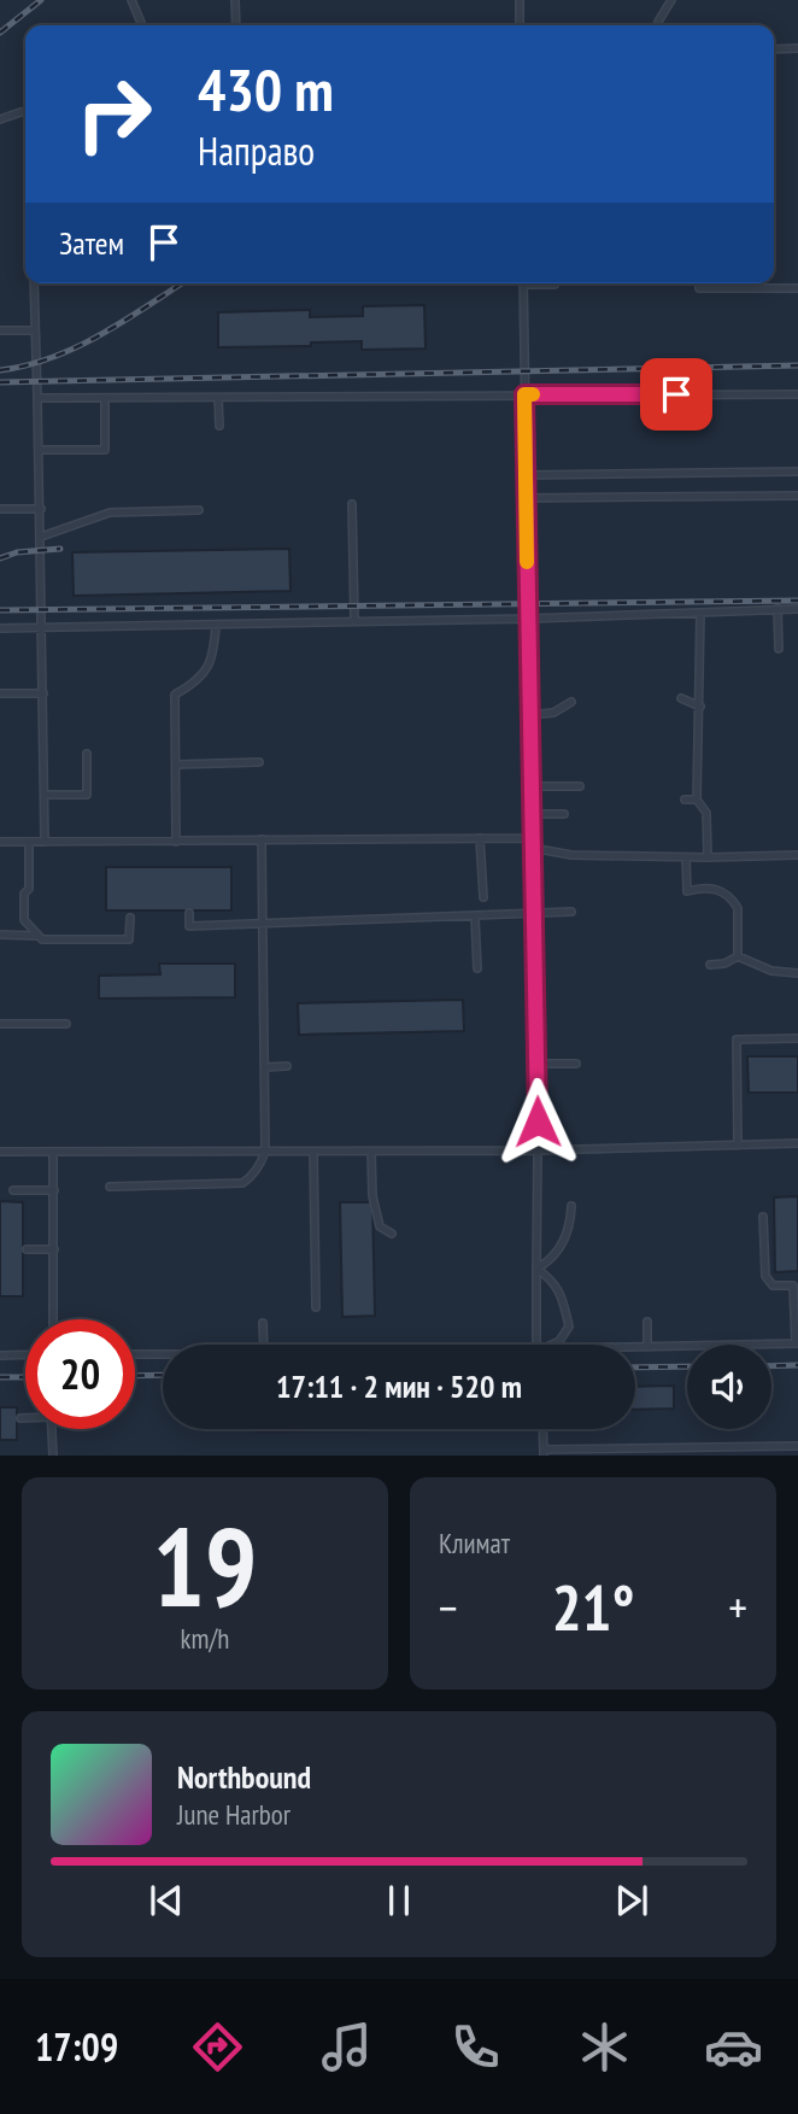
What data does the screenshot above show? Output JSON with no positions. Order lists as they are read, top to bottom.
{
  "page": {
    "turn": ["430 m", "Направо"],
    "then": "Затем",
    "limit": "20",
    "trip": "17:11 · 2 мин · 520 m",
    "tile": [
      ["19", "km/h"],
      "Климат"
    ],
    "heat": ["−", "21°", "+"],
    "song": ["Northbound", "June Harbor"],
    "tabs": "17:09"
  }
}
